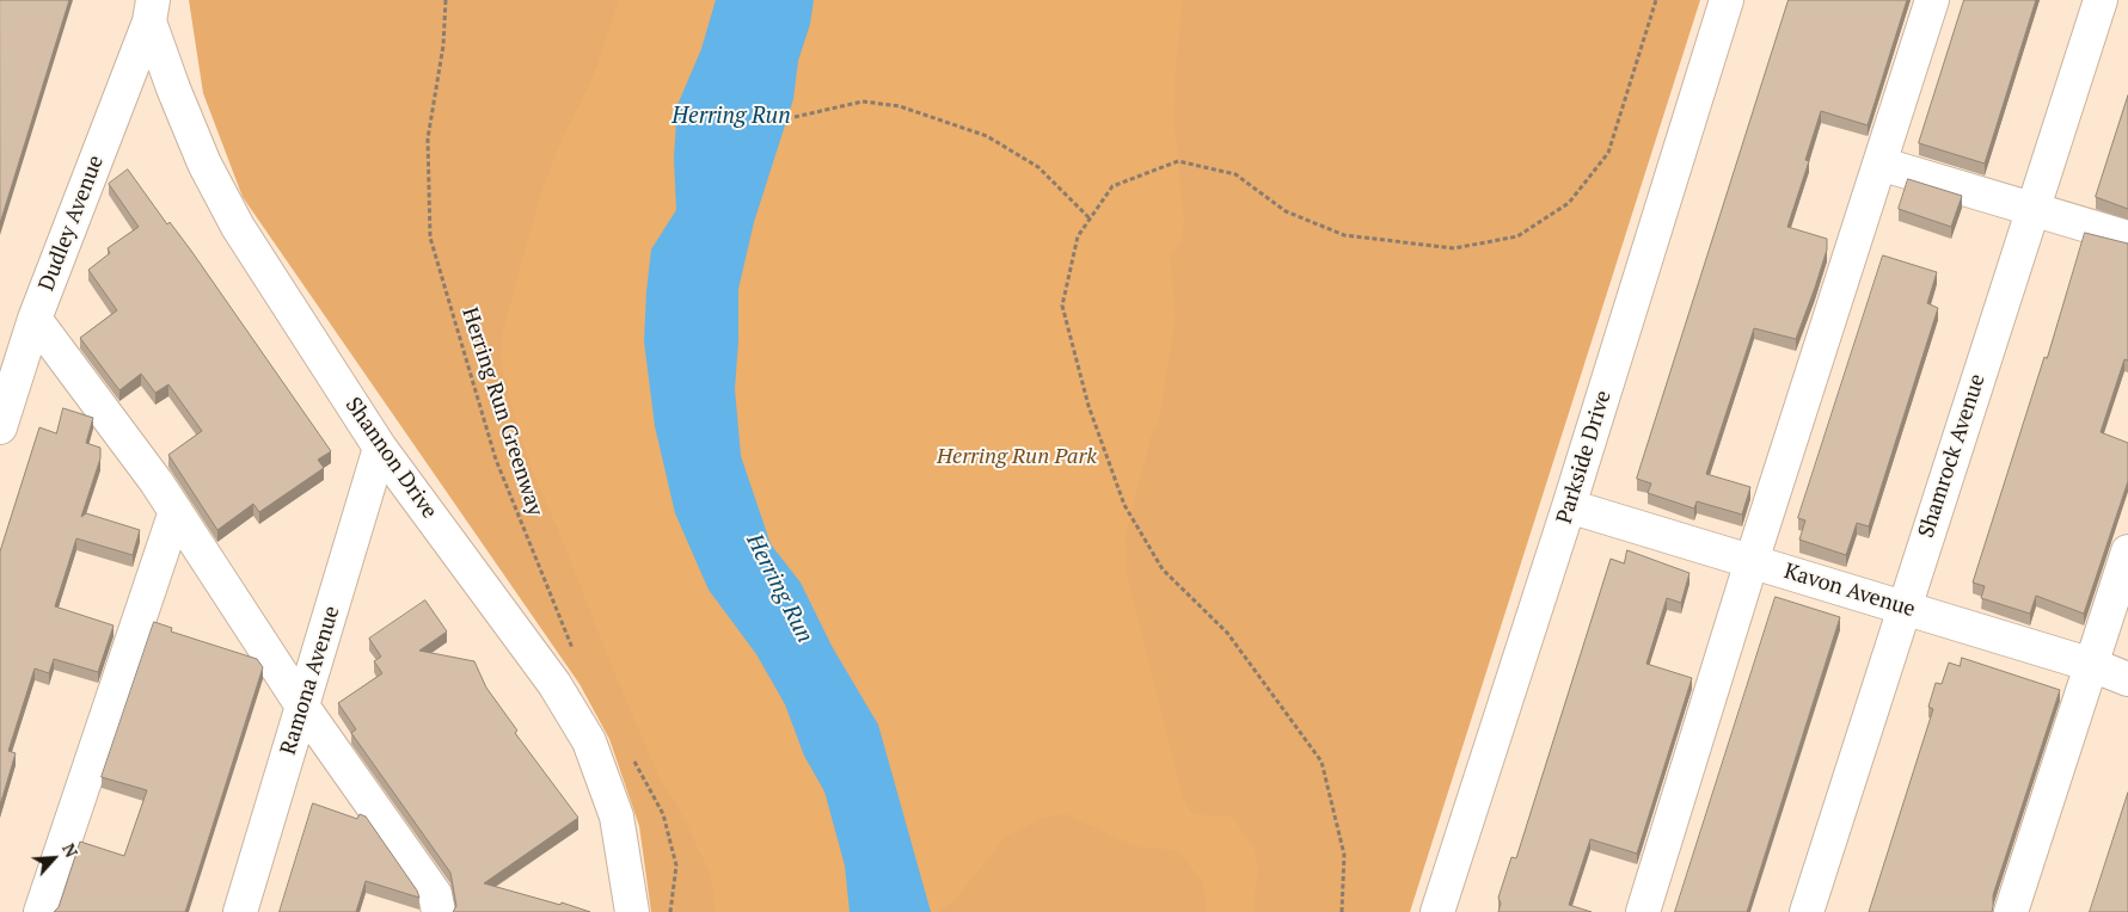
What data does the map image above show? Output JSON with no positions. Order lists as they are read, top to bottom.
{
  "streets": {
    "street": [
      "Dudley Avenue",
      "Shamrock Avenue",
      "Parkside Drive",
      "Shannon Drive",
      "Kavon Avenue",
      "Ramona Avenue"
    ],
    "path": ["Herring Run Greenway"]
  },
  "crossings": [
    ["Dudley Avenue", "Shannon Drive"],
    ["Shamrock Avenue", "Kavon Avenue"],
    ["Parkside Drive", "Kavon Avenue"],
    ["Shannon Drive", "Ramona Avenue"]
  ],
  "water": ["Herring Run"],
  "parks": ["Herring Run Park"],
  "north": "top right"
}
